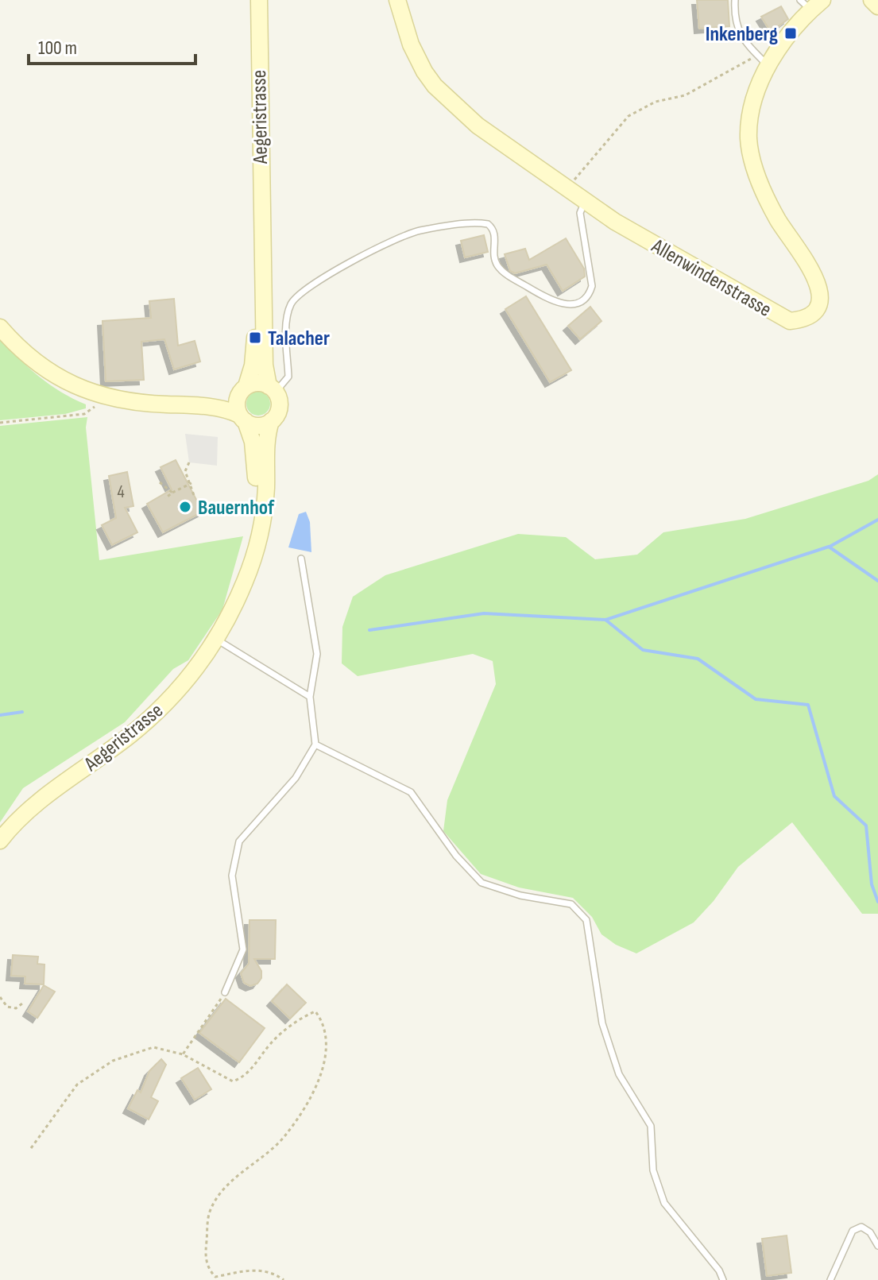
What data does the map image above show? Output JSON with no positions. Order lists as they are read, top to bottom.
{
  "streets": {
    "main road": ["Aegeristrasse", "Allenwindenstrasse"]
  },
  "places": {
    "transit": ["Inkenberg", "Talacher"],
    "other": ["Bauernhof"]
  },
  "house_numbers": ["4"],
  "scale_bar": "100 m"
}
